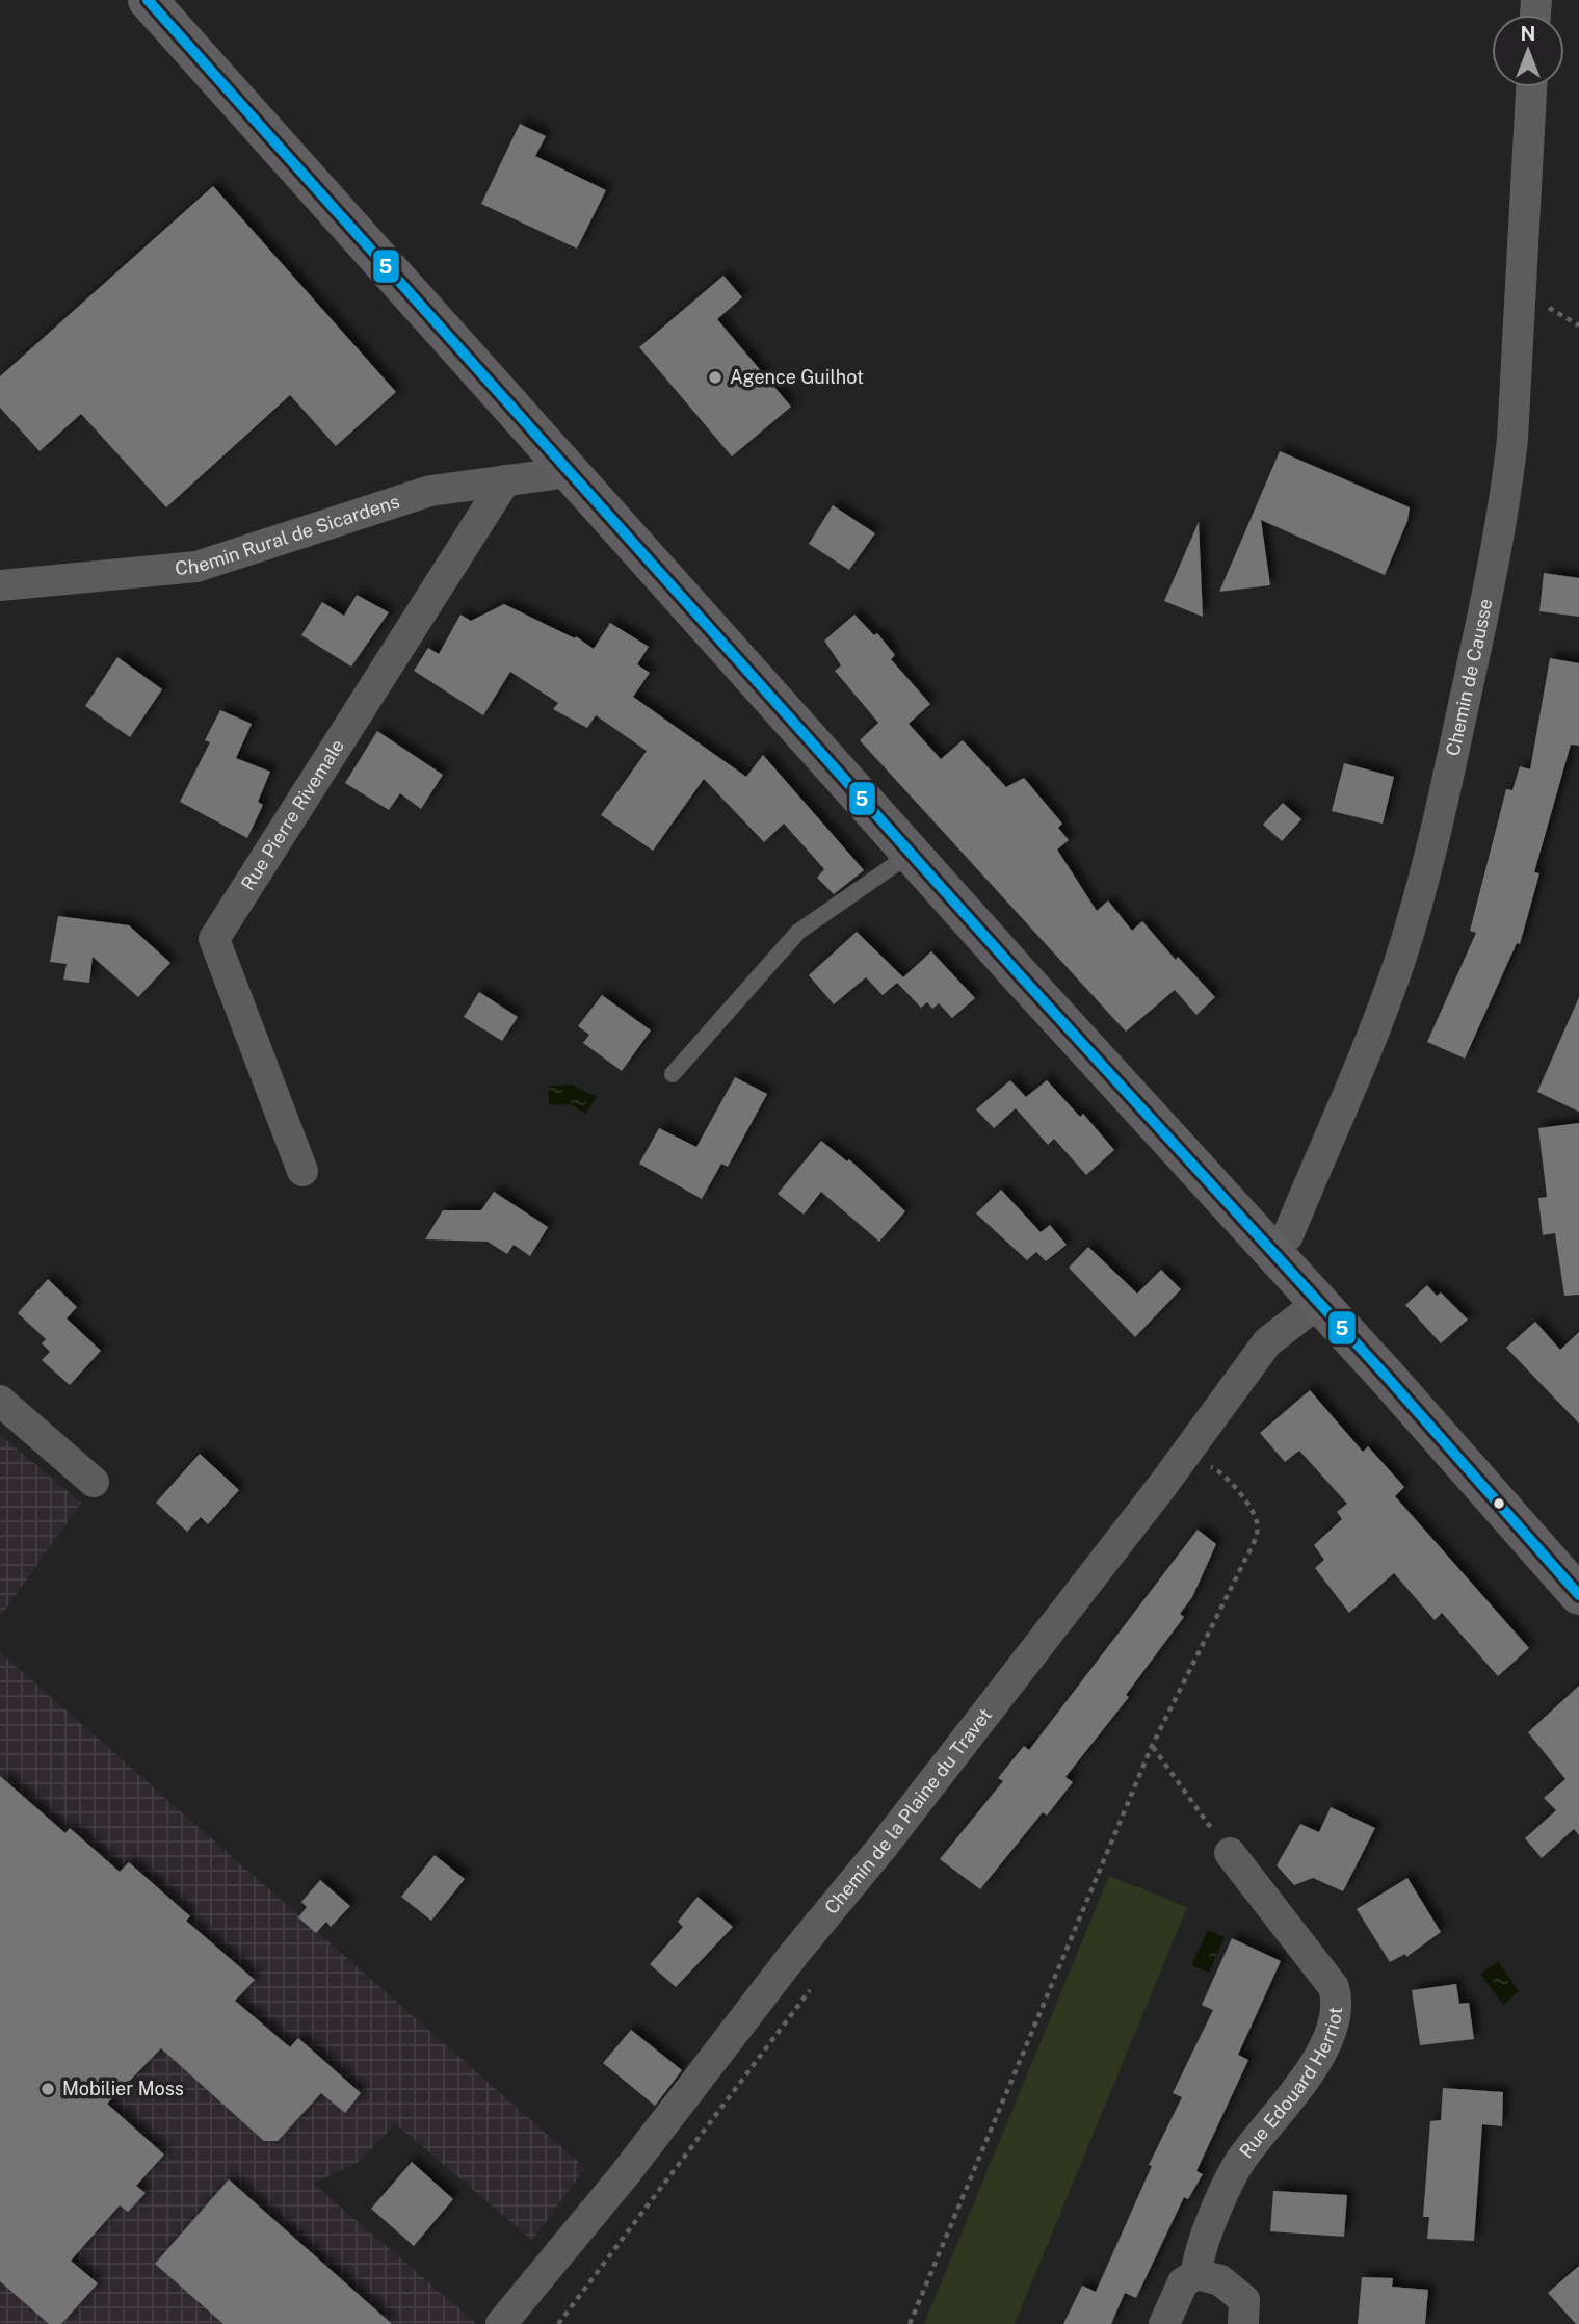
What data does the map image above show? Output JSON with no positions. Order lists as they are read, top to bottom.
{
  "streets": {
    "street": [
      "Chemin Rural de Sicardens",
      "Chemin de Causse",
      "Rue Pierre Rivemale",
      "Chemin de la Plaine du Travet",
      "Rue Edouard Herriot"
    ]
  },
  "crossings": [
    ["Chemin Rural de Sicardens", "Rue Pierre Rivemale"]
  ],
  "places": ["Agence Guilhot", "Mobilier Moss"],
  "lines": ["transit line 5"],
  "north": "top"
}
